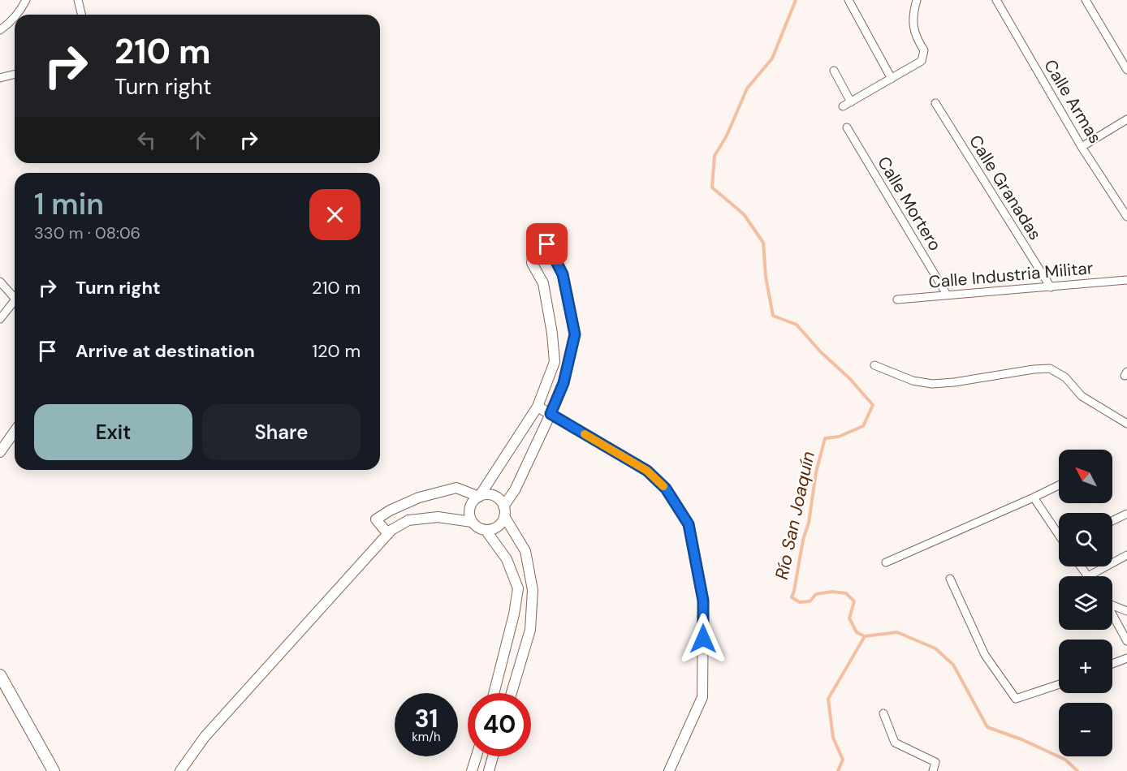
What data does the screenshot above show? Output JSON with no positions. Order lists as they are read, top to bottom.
{
  "streets": {
    "street": [
      "Calle Armas",
      "Calle Granadas",
      "Calle Mortero",
      "Calle Industria Militar"
    ]
  },
  "crossings": [
    ["Calle Granadas", "Calle Industria Militar"],
    ["Calle Mortero", "Calle Industria Militar"]
  ],
  "water": ["Río San Joaquín"],
  "north": "top left",
  "page": {
    "turn": ["210 m", "Turn right"],
    "heading": ["1 min", "330 m · 08:06"],
    "list": [
      {
        "name": "Turn right",
        "value": "210 m"
      },
      {
        "name": "Arrive at destination",
        "value": "120 m"
      }
    ],
    "buttons": ["Exit", "Share"],
    "map_buttons": ["+", "−"],
    "speed": "31 km/h",
    "limit": "40"
  }
}
